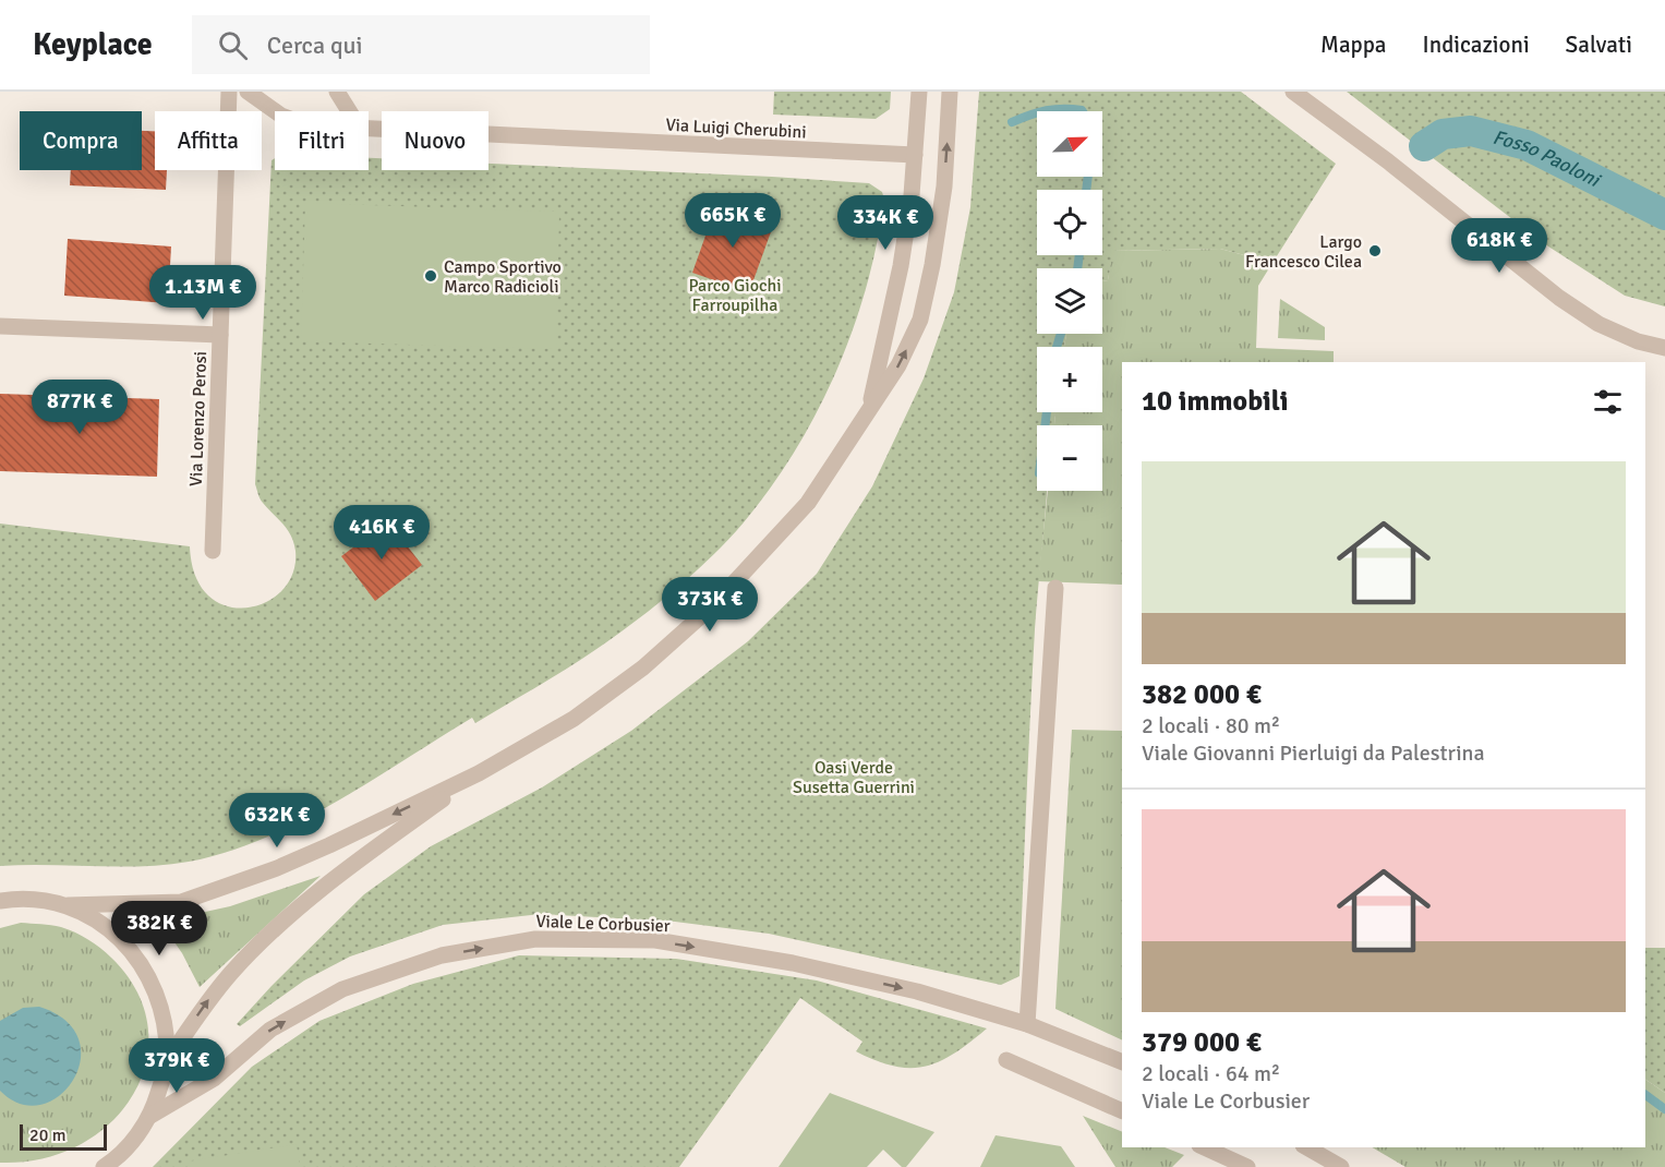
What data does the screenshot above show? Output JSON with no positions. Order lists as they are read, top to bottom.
{
  "streets": {
    "street": ["Via Luigi Cherubini", "Via Lorenzo Perosi", "Viale Le Corbusier"]
  },
  "one_way": ["Viale Le Corbusier"],
  "water": ["Fosso Paoloni"],
  "parks": ["Parco Giochi Farroupilha", "Oasi Verde Susetta Guerrini"],
  "places": ["Largo Francesco Cilea", "Campo Sportivo Marco Radicioli"],
  "scale_bar": "20 m",
  "north": "top right",
  "page": {
    "header": "Keyplace",
    "search": "Cerca qui",
    "nav": ["Mappa", "Indicazioni", "Salvati"],
    "map_buttons": ["+", "−"],
    "chip": [
      "Compra",
      "Affitta",
      "Filtri",
      "Nuovo"
    ],
    "price": [
      "665K €",
      "334K €",
      "618K €",
      "1.13M €",
      "877K €",
      "416K €",
      "373K €",
      "632K €",
      "382K €",
      "379K €"
    ],
    "heading": "10 immobili",
    "list": [
      {
        "name": "382 000 €",
        "note": "2 locali · 80 m² · Viale Giovanni Pierluigi da Palestrina"
      },
      {
        "name": "379 000 €",
        "note": "2 locali · 64 m² · Viale Le Corbusier"
      }
    ],
    "scale": "20 m"
  }
}
